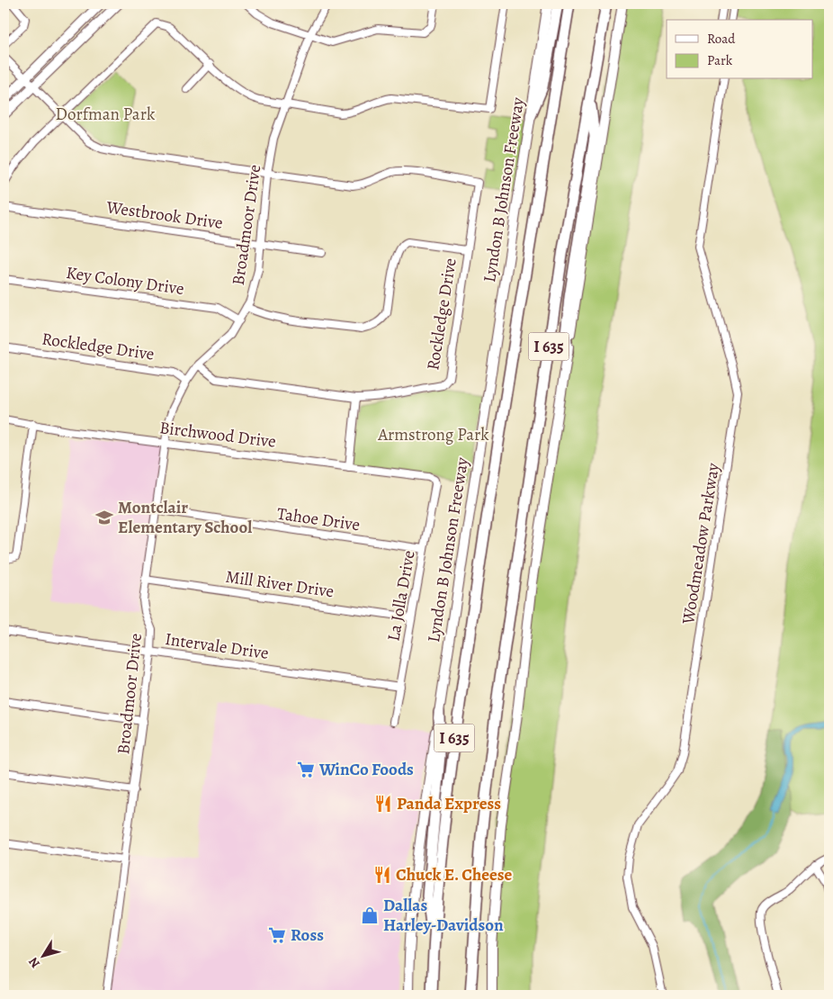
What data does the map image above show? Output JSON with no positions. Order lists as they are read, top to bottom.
{
  "streets": {
    "highway": ["Lyndon B Johnson Freeway", "I 635"],
    "street": [
      "Westbrook Drive",
      "Broadmoor Drive",
      "Key Colony Drive",
      "Rockledge Drive",
      "Birchwood Drive",
      "Tahoe Drive",
      "Woodmeadow Parkway",
      "Mill River Drive",
      "La Jolla Drive",
      "Intervale Drive"
    ]
  },
  "crossings": [
    ["Westbrook Drive", "Broadmoor Drive"],
    ["Broadmoor Drive", "Key Colony Drive"],
    ["Broadmoor Drive", "Rockledge Drive"],
    ["Broadmoor Drive", "Birchwood Drive"],
    ["Broadmoor Drive", "Tahoe Drive"],
    ["Broadmoor Drive", "Mill River Drive"],
    ["Broadmoor Drive", "Intervale Drive"],
    ["Birchwood Drive", "La Jolla Drive"],
    ["Tahoe Drive", "La Jolla Drive"],
    ["Mill River Drive", "La Jolla Drive"],
    ["La Jolla Drive", "Intervale Drive"]
  ],
  "parks": ["Dorfman Park", "Armstrong Park"],
  "places": {
    "school or university": ["Montclair Elementary School"],
    "supermarket": ["WinCo Foods", "Ross"],
    "restaurant": ["Panda Express", "Chuck E. Cheese"],
    "shop": ["Dallas Harley-Davidson"]
  },
  "legend": ["Road", "Park"],
  "north": "bottom left"
}
